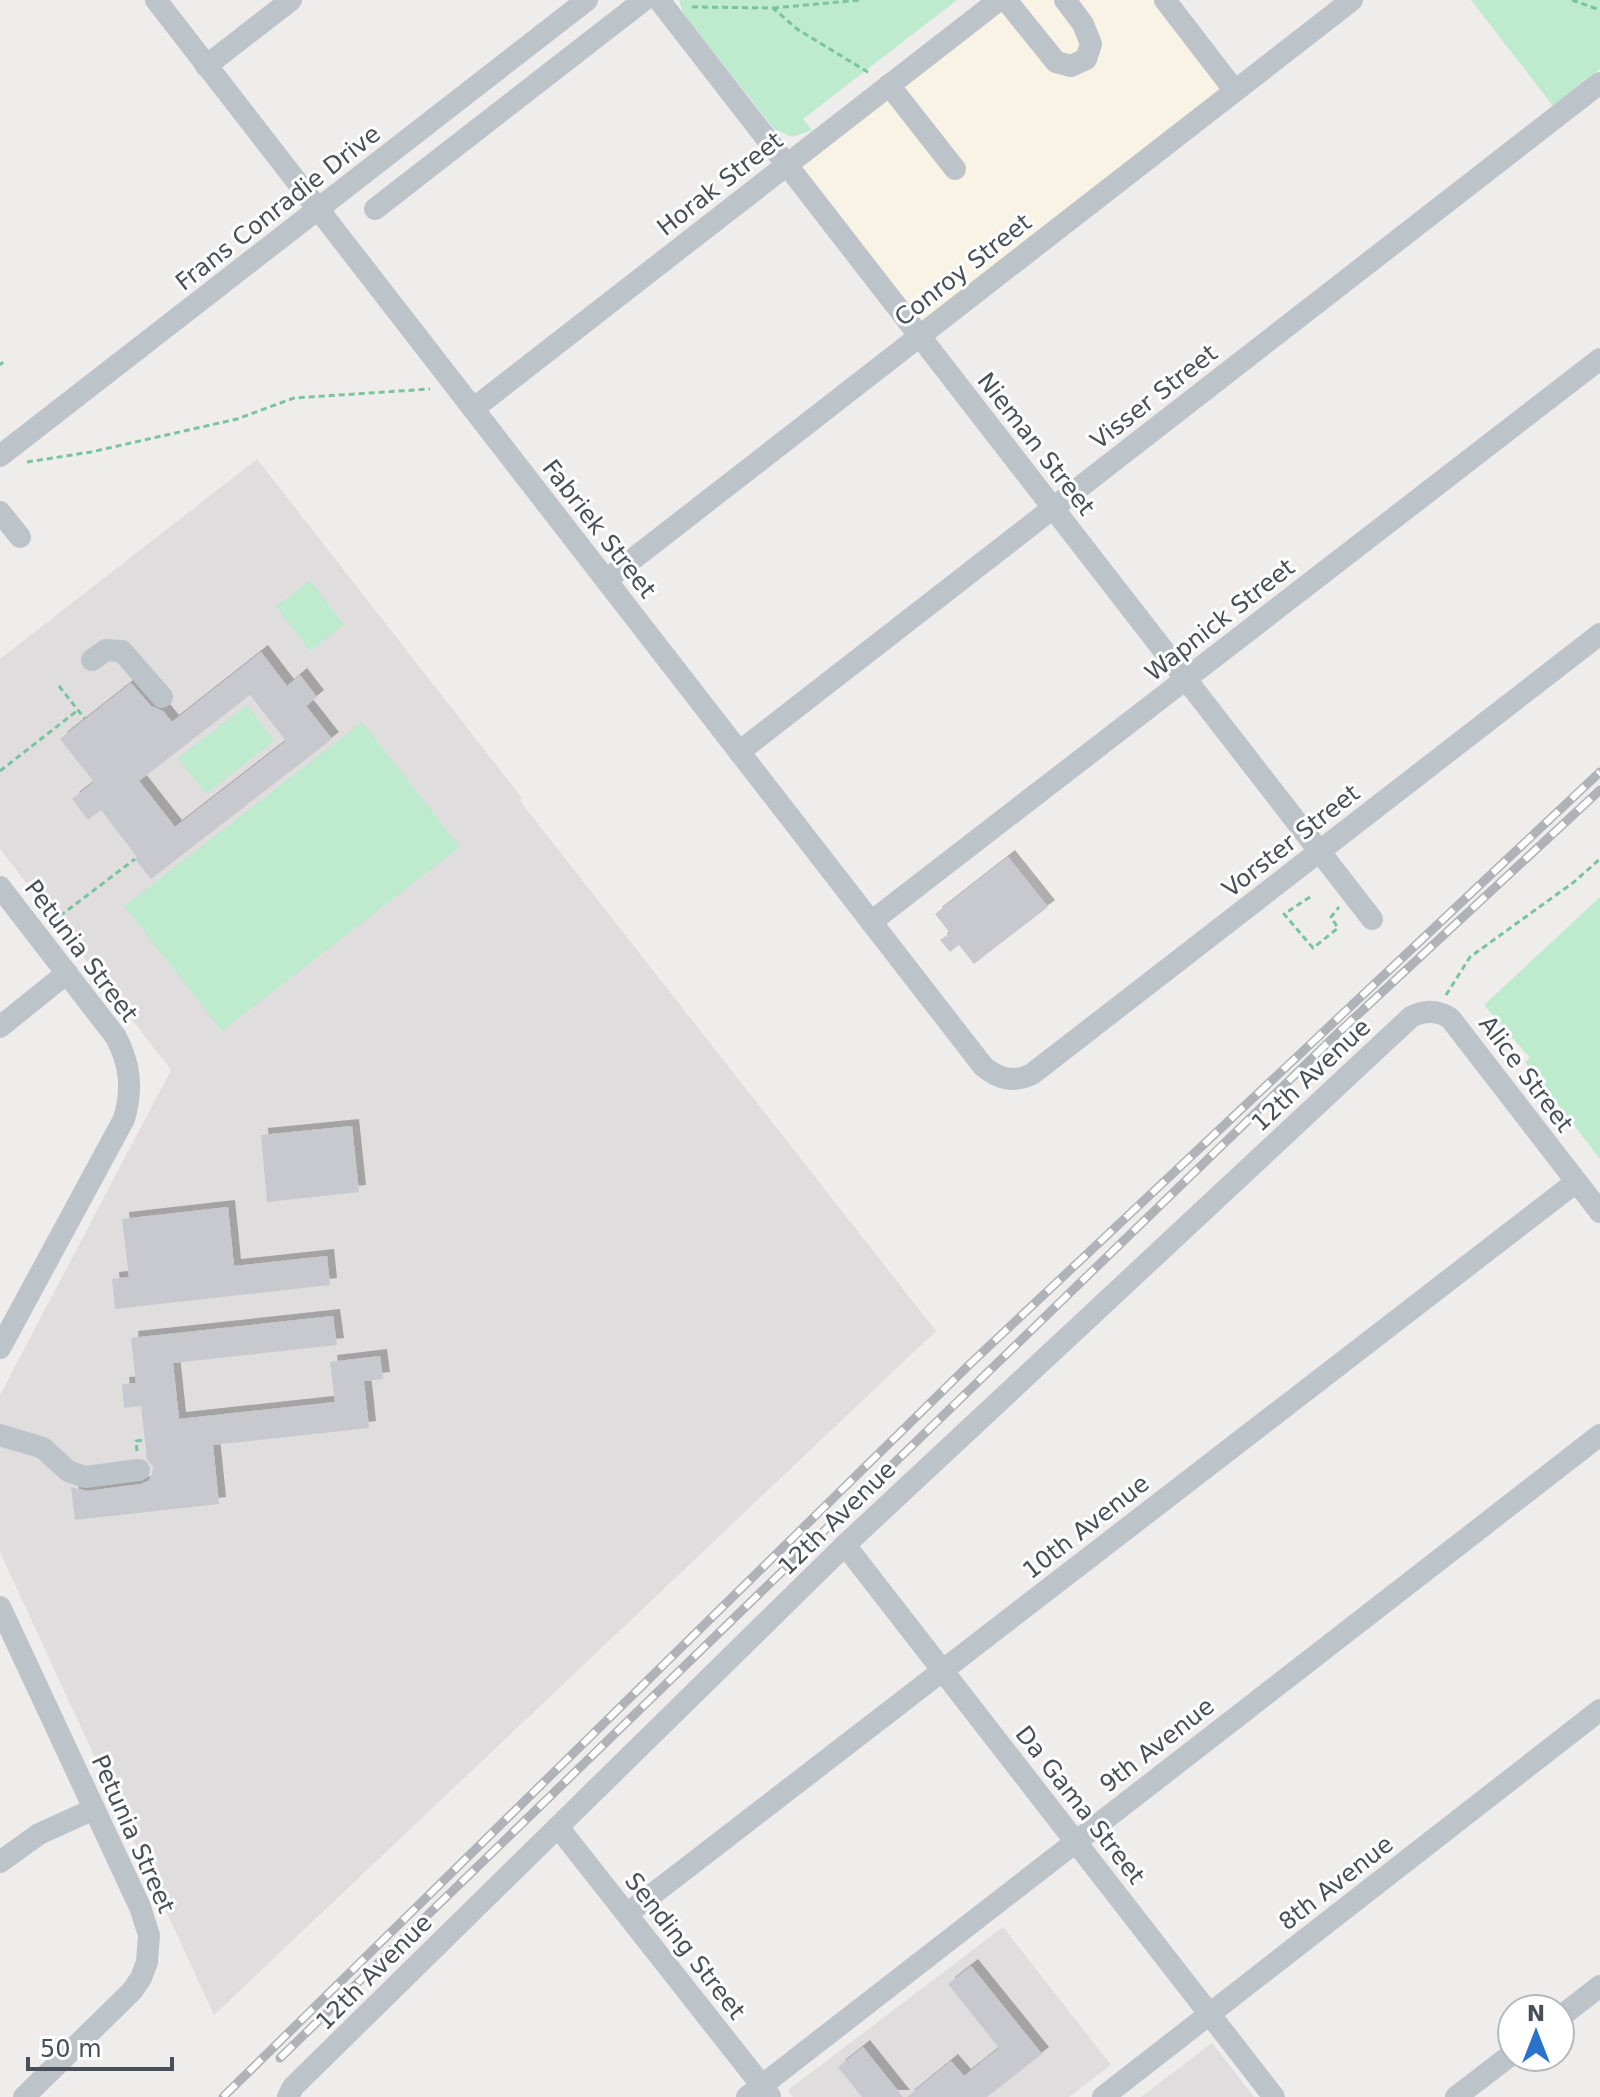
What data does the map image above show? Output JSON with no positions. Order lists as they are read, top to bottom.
{
  "streets": {
    "street": [
      "Horak Street",
      "Frans Conradie Drive",
      "Conroy Street",
      "Visser Street",
      "Nieman Street",
      "Fabriek Street",
      "Wapnick Street",
      "Vorster Street",
      "Petunia Street",
      "Alice Street",
      "12th Avenue",
      "10th Avenue",
      "9th Avenue",
      "Da Gama Street",
      "8th Avenue",
      "Sending Street"
    ]
  },
  "crossings": [
    ["Horak Street", "Nieman Street"],
    ["Horak Street", "Fabriek Street"],
    ["Frans Conradie Drive", "Fabriek Street"],
    ["Conroy Street", "Nieman Street"],
    ["Conroy Street", "Fabriek Street"],
    ["Visser Street", "Nieman Street"],
    ["Visser Street", "Fabriek Street"],
    ["Nieman Street", "Wapnick Street"],
    ["Nieman Street", "Vorster Street"],
    ["Fabriek Street", "Wapnick Street"],
    ["Fabriek Street", "Vorster Street"],
    ["Alice Street", "12th Avenue"],
    ["Alice Street", "10th Avenue"],
    ["12th Avenue", "Da Gama Street"],
    ["12th Avenue", "Sending Street"],
    ["10th Avenue", "Da Gama Street"],
    ["10th Avenue", "Sending Street"],
    ["9th Avenue", "Da Gama Street"],
    ["9th Avenue", "Sending Street"],
    ["Da Gama Street", "8th Avenue"]
  ],
  "scale_bar": "50 m",
  "north": "top"
}
